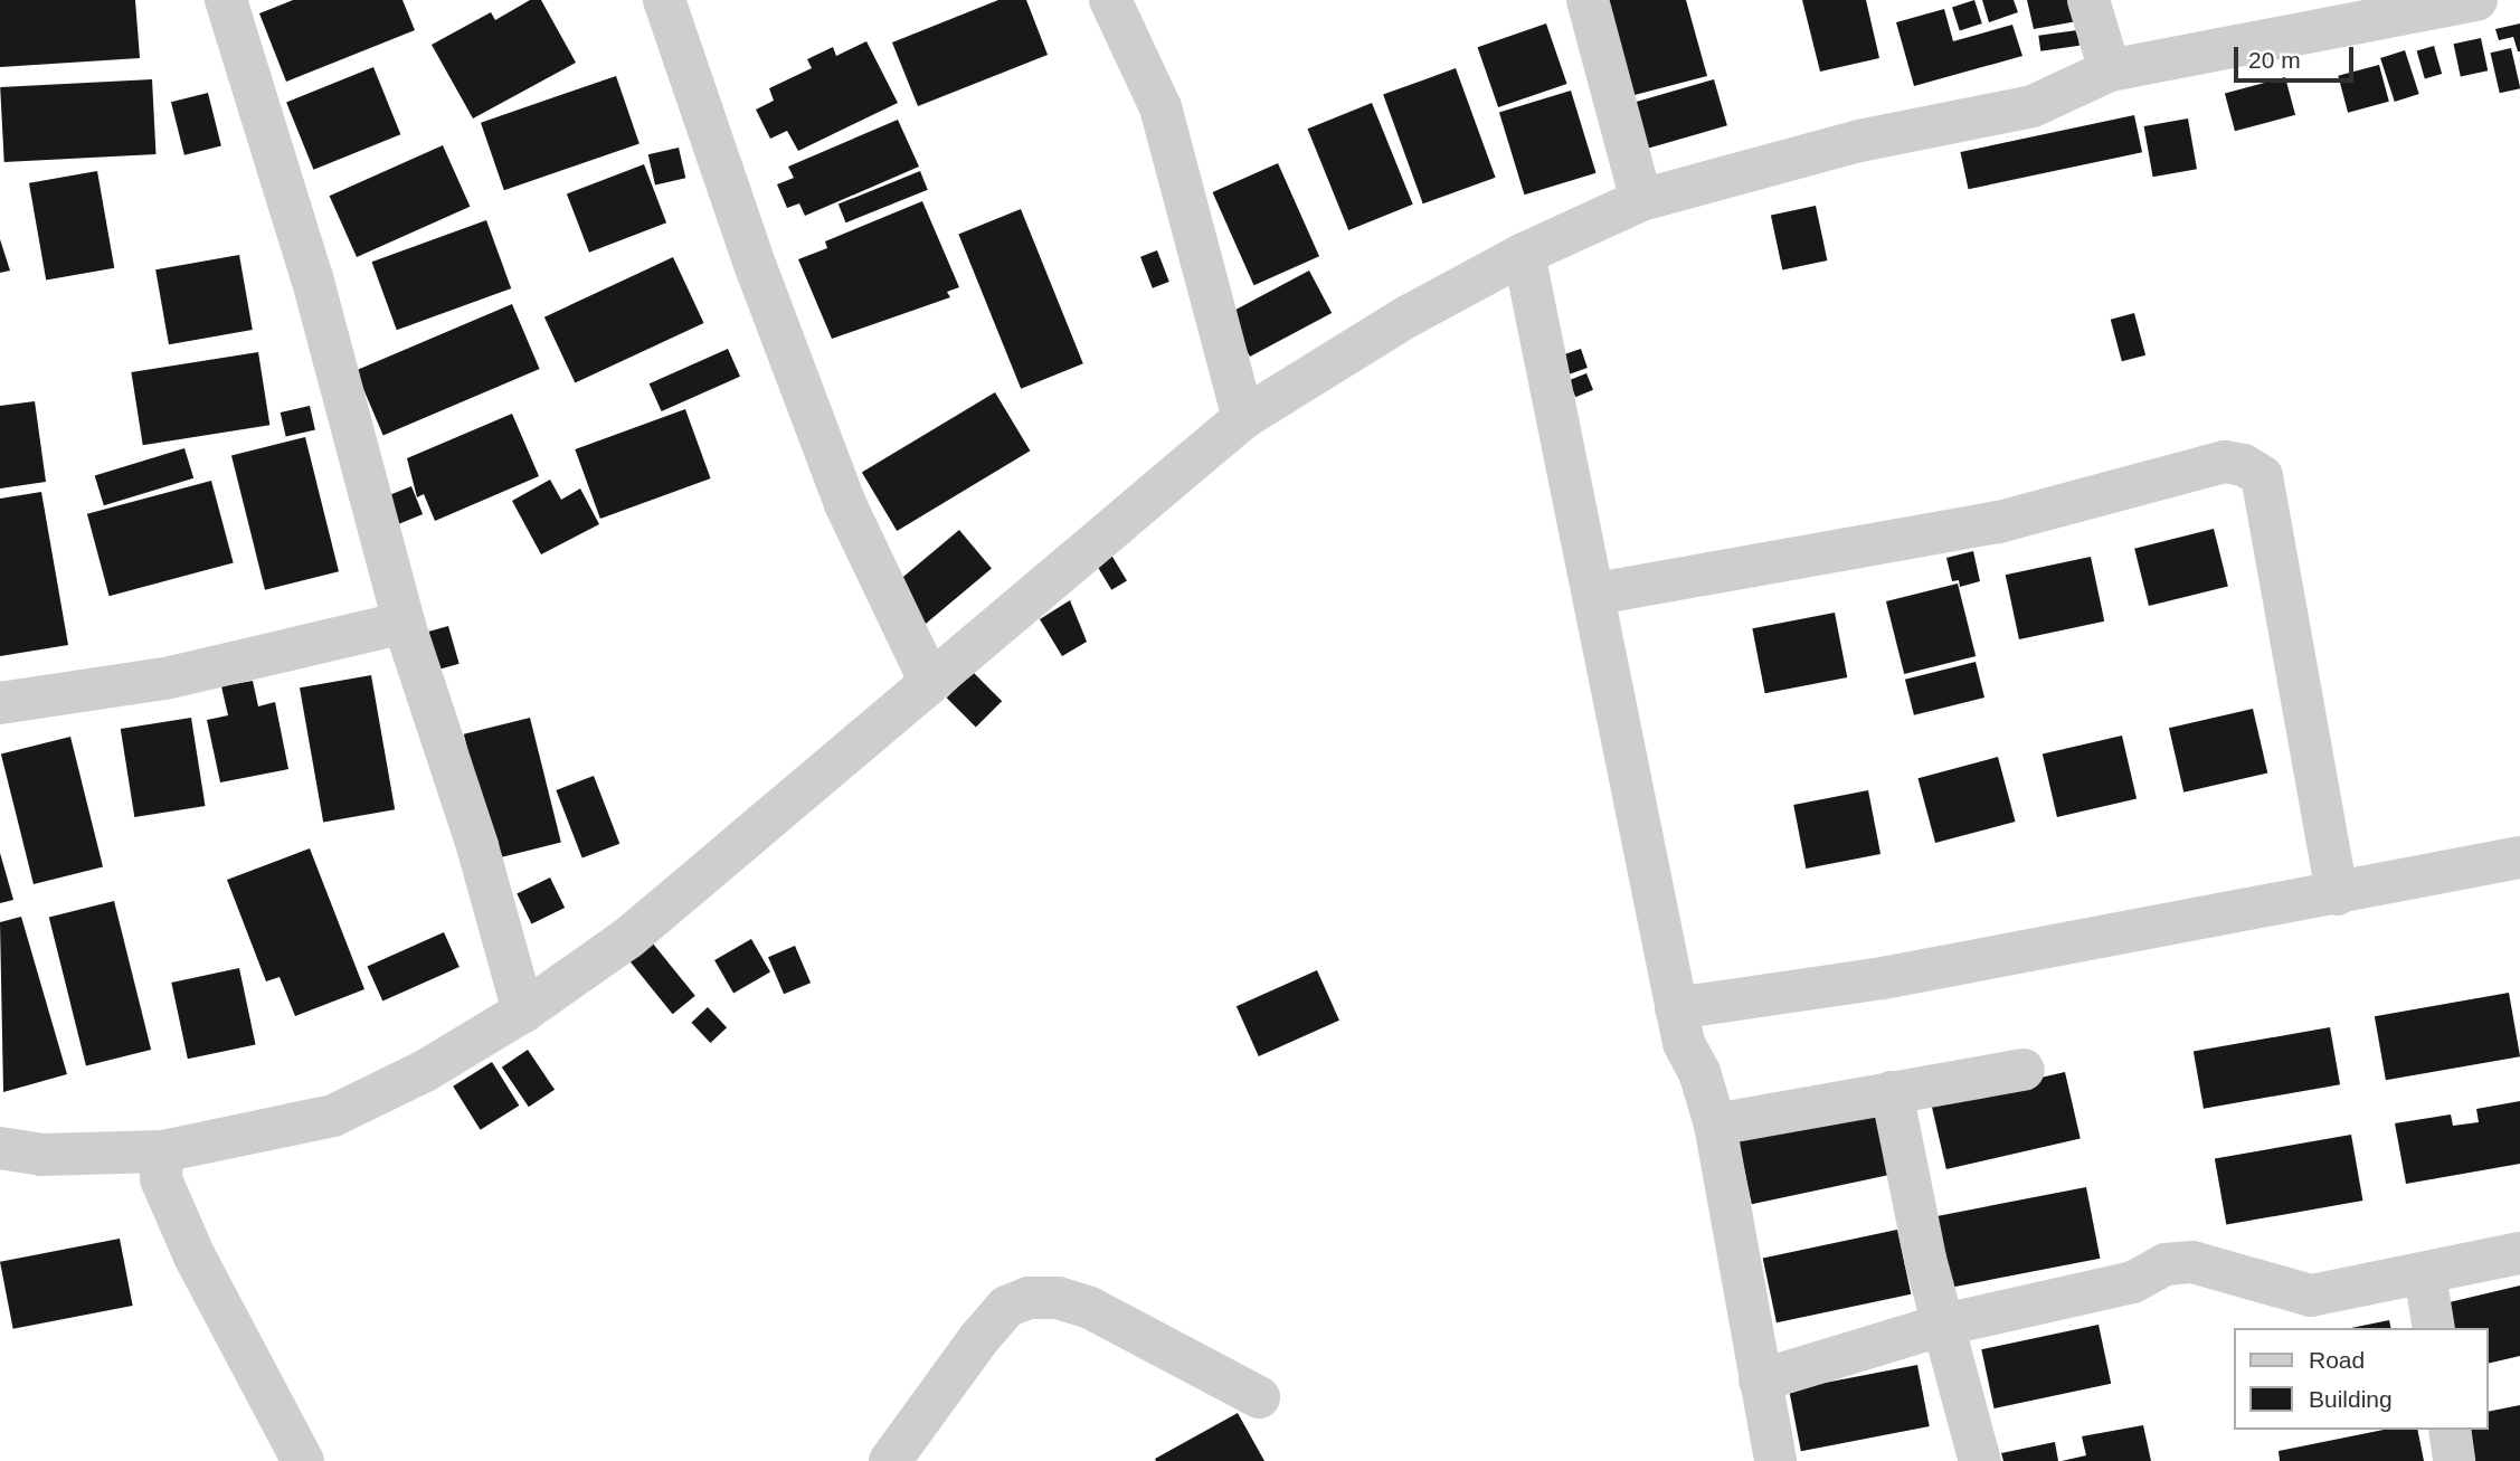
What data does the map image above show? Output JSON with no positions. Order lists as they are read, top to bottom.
{
  "legend": ["Road", "Building"],
  "scale_bar": "20 m"
}
